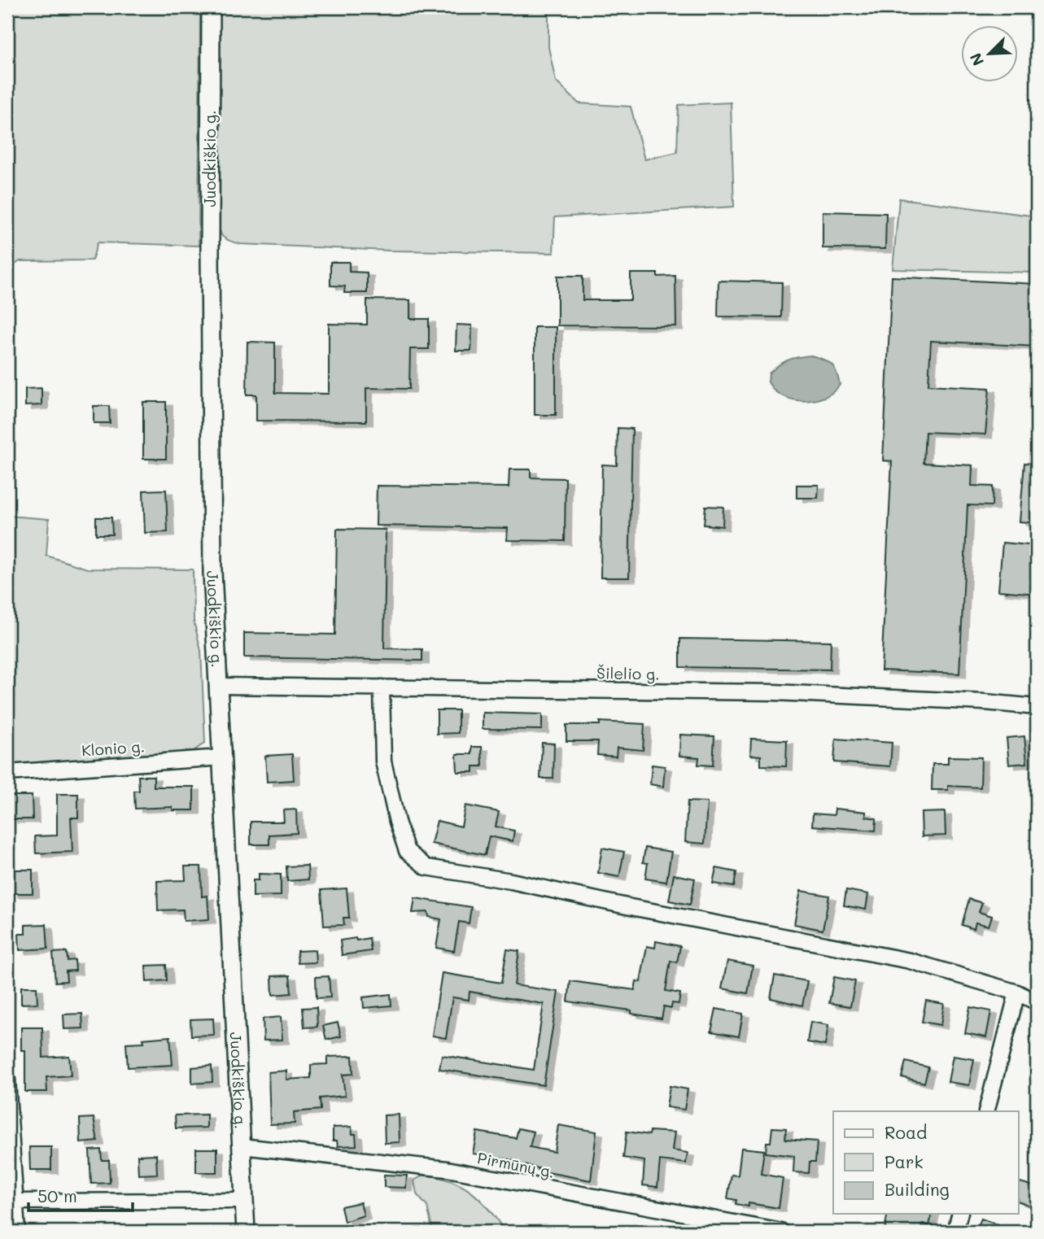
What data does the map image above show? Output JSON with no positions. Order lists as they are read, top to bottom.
{
  "streets": {
    "street": [
      "Juodkiškio g.",
      "Šilelio g.",
      "Klonio g.",
      "Pirmūnų g."
    ]
  },
  "crossings": [
    ["Juodkiškio g.", "Šilelio g."],
    ["Juodkiškio g.", "Klonio g."],
    ["Juodkiškio g.", "Pirmūnų g."]
  ],
  "legend": ["Road", "Park", "Building"],
  "scale_bar": "50 m",
  "north": "bottom left"
}
